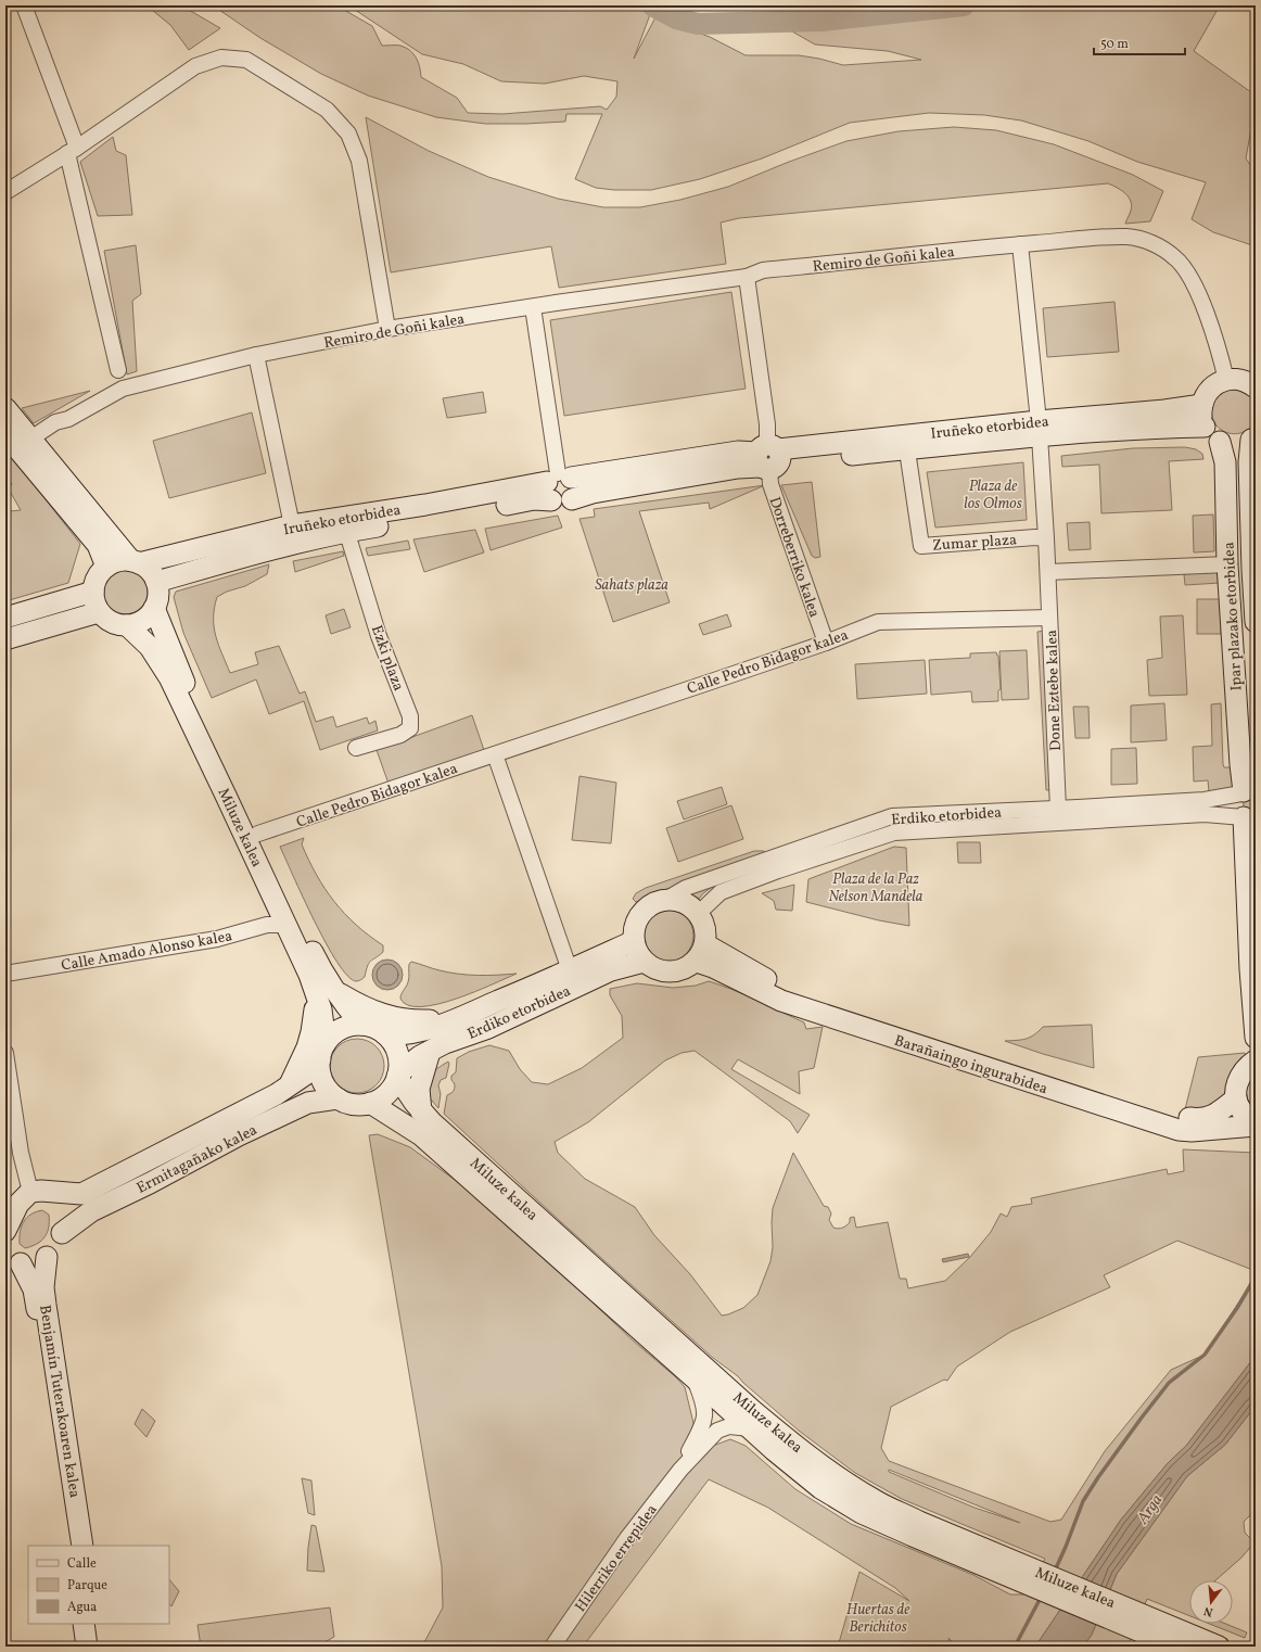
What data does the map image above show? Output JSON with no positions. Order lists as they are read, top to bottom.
{
  "streets": {
    "main road": [
      "Iruñeko etorbidea",
      "Ipar plazako etorbidea",
      "Erdiko etorbidea",
      "Miluze kalea",
      "Barañaingo ingurabidea",
      "Ermitagañako kalea",
      "Benjamín Tuterakoaren kalea"
    ],
    "street": [
      "Remiro de Goñi kalea",
      "Zumar plaza",
      "Dorreberriko kalea",
      "Ezki plaza",
      "Calle Pedro Bidagor kalea",
      "Done Eztebe kalea",
      "Calle Amado Alonso kalea",
      "Hilerriko errepidea"
    ]
  },
  "crossings": [
    ["Iruñeko etorbidea", "Zumar plaza"],
    ["Iruñeko etorbidea", "Dorreberriko kalea"],
    ["Iruñeko etorbidea", "Ezki plaza"],
    ["Iruñeko etorbidea", "Done Eztebe kalea"],
    ["Iruñeko etorbidea", "Miluze kalea"],
    ["Zumar plaza", "Done Eztebe kalea"],
    ["Dorreberriko kalea", "Calle Pedro Bidagor kalea"],
    ["Ipar plazako etorbidea", "Erdiko etorbidea"],
    ["Calle Pedro Bidagor kalea", "Done Eztebe kalea"],
    ["Calle Pedro Bidagor kalea", "Miluze kalea"],
    ["Done Eztebe kalea", "Erdiko etorbidea"],
    ["Erdiko etorbidea", "Miluze kalea"],
    ["Erdiko etorbidea", "Barañaingo ingurabidea"],
    ["Erdiko etorbidea", "Ermitagañako kalea"],
    ["Miluze kalea", "Calle Amado Alonso kalea"],
    ["Miluze kalea", "Ermitagañako kalea"],
    ["Miluze kalea", "Hilerriko errepidea"]
  ],
  "water": ["Arga"],
  "parks": [
    "Plaza de los Olmos",
    "Sahats plaza",
    "Plaza de la Paz Nelson Mandela",
    "Huertas de Berichitos"
  ],
  "legend": ["Calle", "Parque", "Agua"],
  "scale_bar": "50 m",
  "north": "bottom"
}
